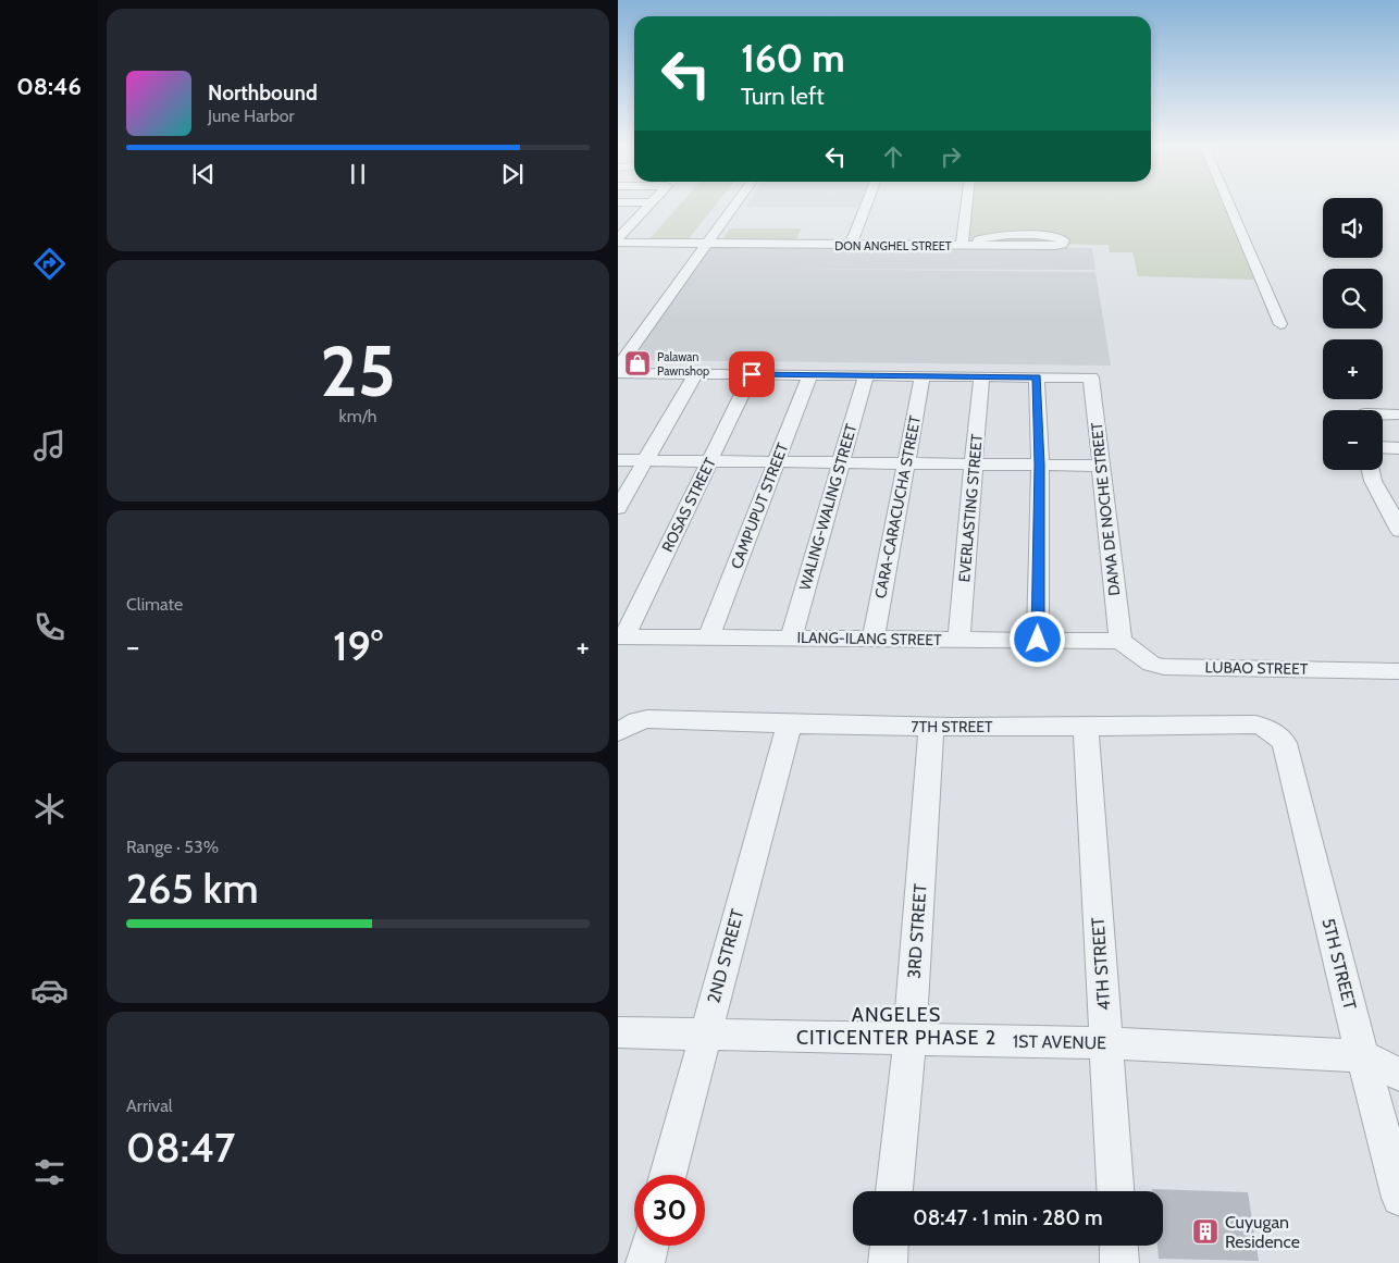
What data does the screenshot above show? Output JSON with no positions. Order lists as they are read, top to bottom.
{
  "streets": {
    "street": [
      "DON ANGHEL STREET",
      "ROSAS STREET",
      "CAMPUPUT STREET",
      "WALING-WALING STREET",
      "CARA-CARACUCHA STREET",
      "EVERLASTING STREET",
      "DAMA DE NOCHE STREET",
      "ILANG-ILANG STREET",
      "LUBAO STREET",
      "7TH STREET",
      "3RD STREET",
      "2ND STREET",
      "4TH STREET",
      "5TH STREET",
      "1ST AVENUE"
    ]
  },
  "crossings": [
    ["ROSAS STREET", "ILANG-ILANG STREET"],
    ["CAMPUPUT STREET", "ILANG-ILANG STREET"],
    ["WALING-WALING STREET", "ILANG-ILANG STREET"],
    ["CARA-CARACUCHA STREET", "ILANG-ILANG STREET"],
    ["EVERLASTING STREET", "ILANG-ILANG STREET"],
    ["DAMA DE NOCHE STREET", "ILANG-ILANG STREET"],
    ["DAMA DE NOCHE STREET", "LUBAO STREET"],
    ["ILANG-ILANG STREET", "LUBAO STREET"],
    ["7TH STREET", "3RD STREET"],
    ["7TH STREET", "2ND STREET"],
    ["7TH STREET", "4TH STREET"],
    ["7TH STREET", "5TH STREET"],
    ["3RD STREET", "1ST AVENUE"],
    ["2ND STREET", "1ST AVENUE"],
    ["4TH STREET", "1ST AVENUE"],
    ["5TH STREET", "1ST AVENUE"]
  ],
  "districts": ["ANGELES CITICENTER PHASE 2"],
  "places": {
    "shop": ["Palawan Pawnshop"],
    "building": ["Cuyugan Residence"]
  },
  "page": {
    "tabs": "08:46",
    "turn": ["160 m", "Turn left"],
    "song": ["Northbound", "June Harbor"],
    "map_buttons": ["+", "−"],
    "tile": [
      ["25", "km/h"],
      "Climate",
      ["Range · 53%", "265 km"],
      ["Arrival", "08:47"]
    ],
    "heat": ["−", "19°", "+"],
    "limit": "30",
    "trip": "08:47 · 1 min · 280 m"
  }
}
